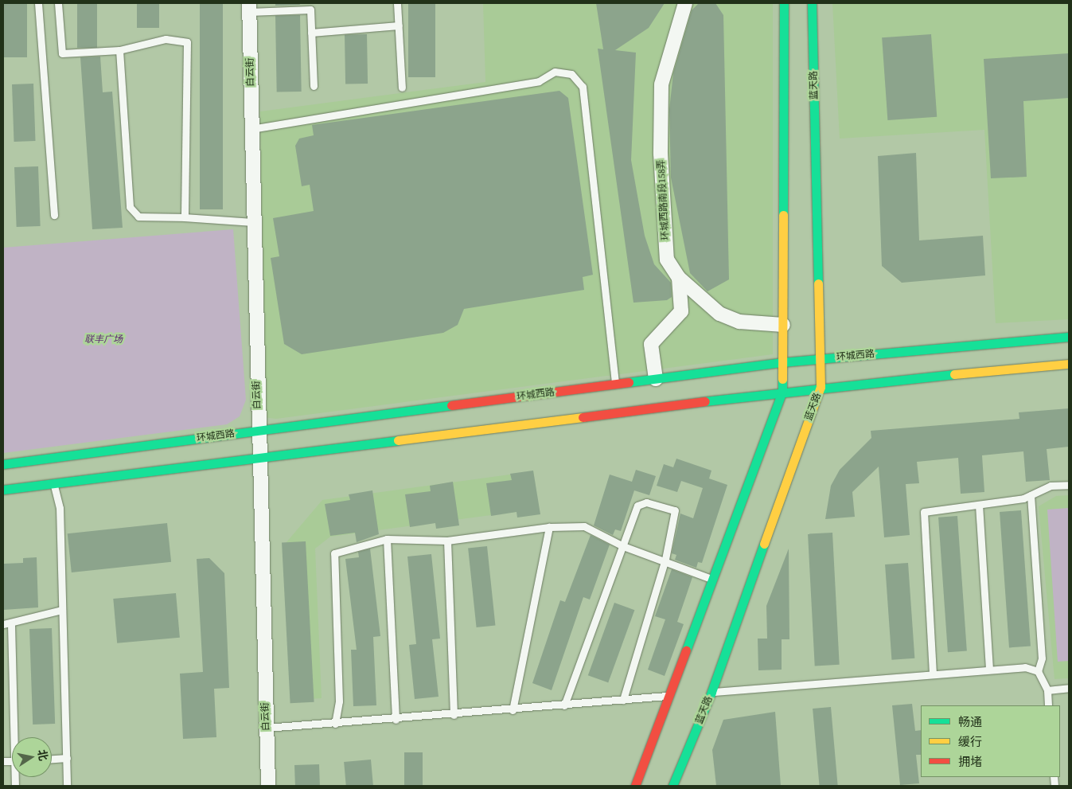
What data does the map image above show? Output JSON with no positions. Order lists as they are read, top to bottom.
{
  "streets": {
    "main road": ["蓝天路", "环城西路"],
    "street": ["白云街", "环城西路南段158弄"]
  },
  "crossings": [
    ["白云街", "环城西路"],
    ["蓝天路", "环城西路"]
  ],
  "parks": ["联丰广场"],
  "legend": ["畅通", "缓行", "拥堵"],
  "north": "right"
}
